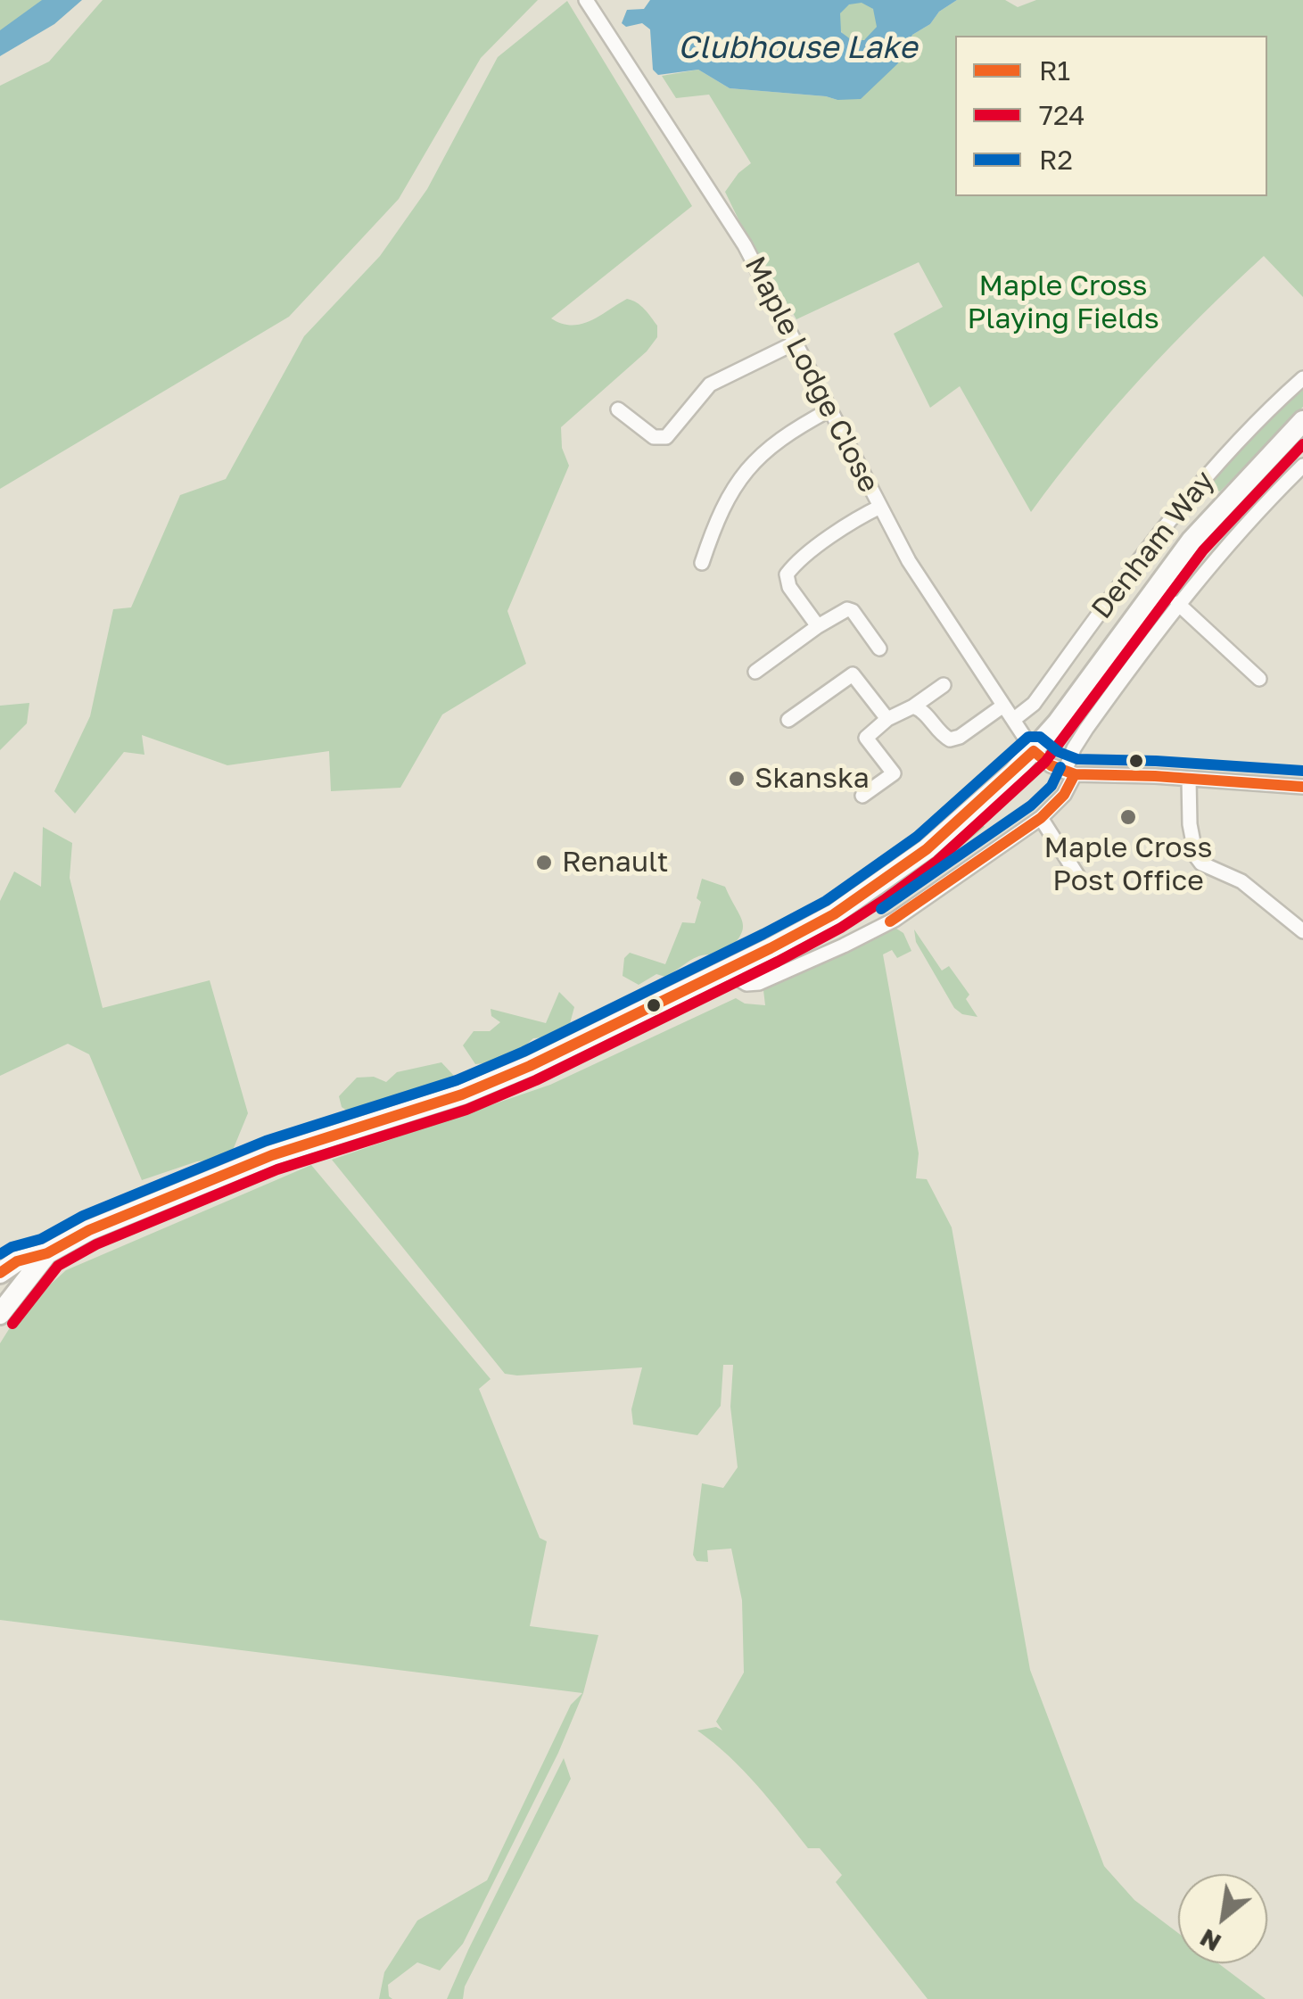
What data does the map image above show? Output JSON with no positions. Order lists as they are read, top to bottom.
{
  "streets": {
    "street": ["Maple Lodge Close", "Denham Way"]
  },
  "crossings": [
    ["Maple Lodge Close", "Denham Way"]
  ],
  "water": ["Clubhouse Lake"],
  "parks": ["Maple Cross Playing Fields"],
  "places": ["Skanska", "Maple Cross Post Office", "Renault"],
  "lines": ["transit line 724", "transit line R2", "transit line R1"],
  "legend": ["R1", "724", "R2"],
  "north": "bottom left"
}
